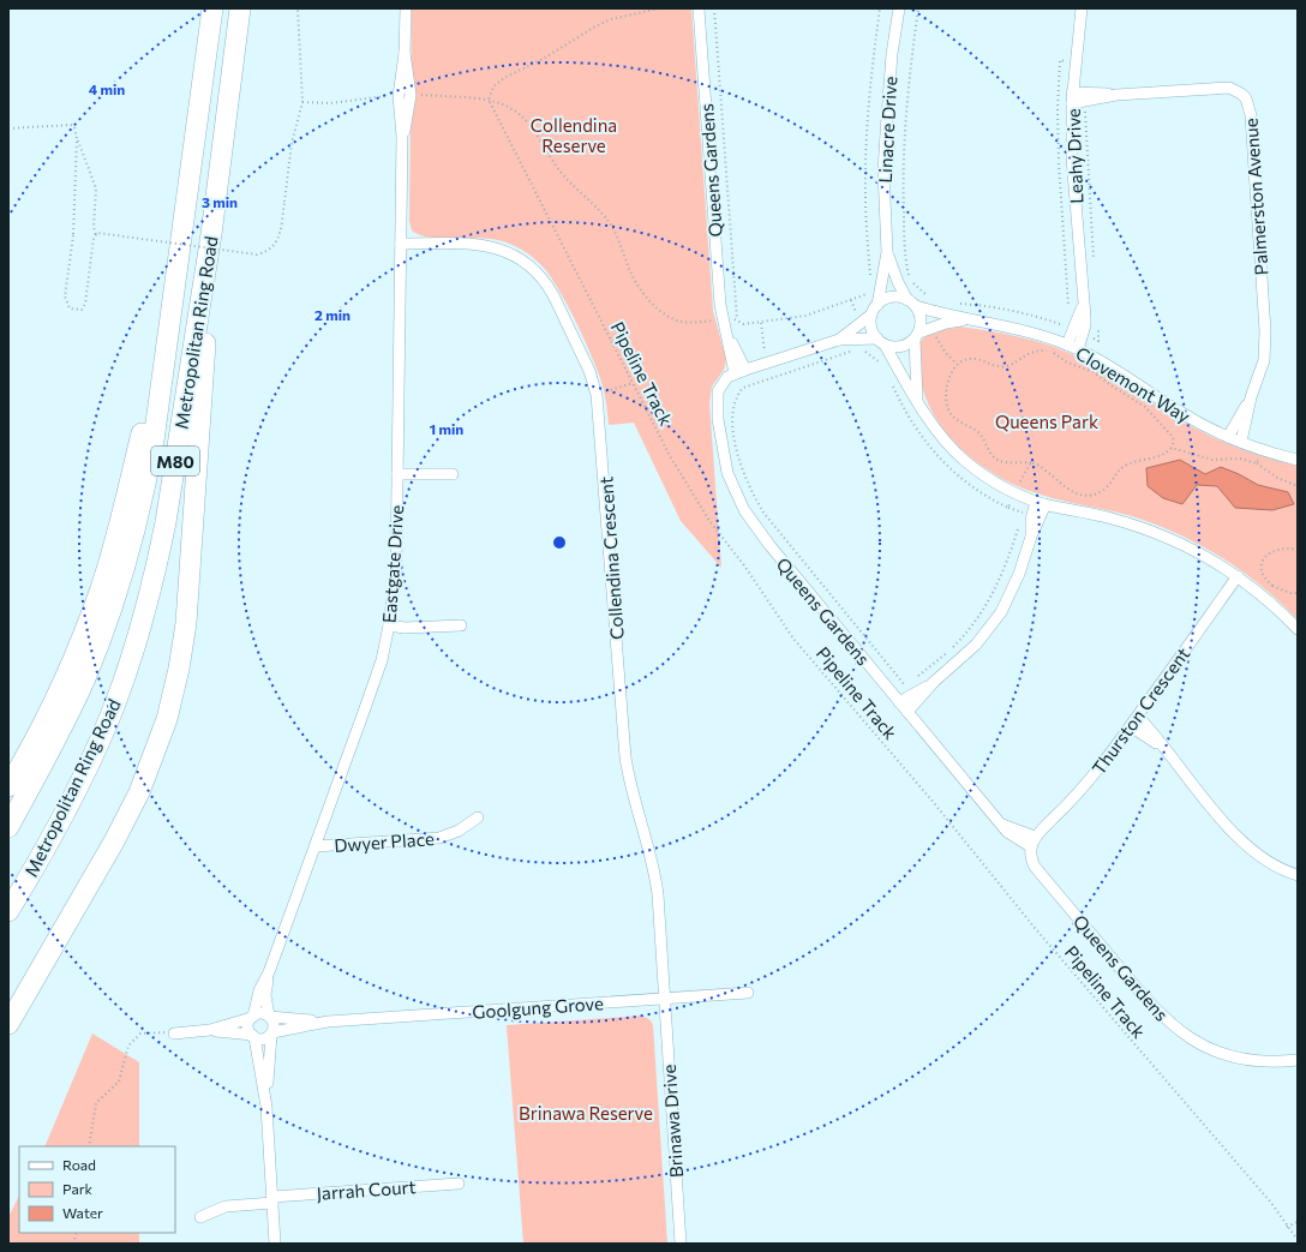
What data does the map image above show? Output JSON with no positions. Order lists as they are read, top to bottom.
{
  "streets": {
    "highway": ["Metropolitan Ring Road", "M80"],
    "street": [
      "Linacre Drive",
      "Leahy Drive",
      "Queens Gardens",
      "Palmerston Avenue",
      "Clovemont Way",
      "Collendina Crescent",
      "Eastgate Drive",
      "Thurston Crescent",
      "Dwyer Place",
      "Goolgung Grove",
      "Brinawa Drive",
      "Jarrah Court"
    ],
    "path": ["Pipeline Track"]
  },
  "crossings": [
    ["Linacre Drive", "Clovemont Way"],
    ["Leahy Drive", "Palmerston Avenue"],
    ["Leahy Drive", "Clovemont Way"],
    ["Queens Gardens", "Thurston Crescent"],
    ["Palmerston Avenue", "Clovemont Way"],
    ["Metropolitan Ring Road", "M80"],
    ["Collendina Crescent", "Eastgate Drive"],
    ["Collendina Crescent", "Goolgung Grove"],
    ["Collendina Crescent", "Brinawa Drive"],
    ["Eastgate Drive", "Dwyer Place"],
    ["Eastgate Drive", "Goolgung Grove"],
    ["Goolgung Grove", "Brinawa Drive"]
  ],
  "parks": ["Collendina Reserve", "Queens Park", "Brinawa Reserve"],
  "legend": ["Road", "Park", "Water"],
  "rings": [
    "4 min",
    "3 min",
    "2 min",
    "1 min"
  ]
}
